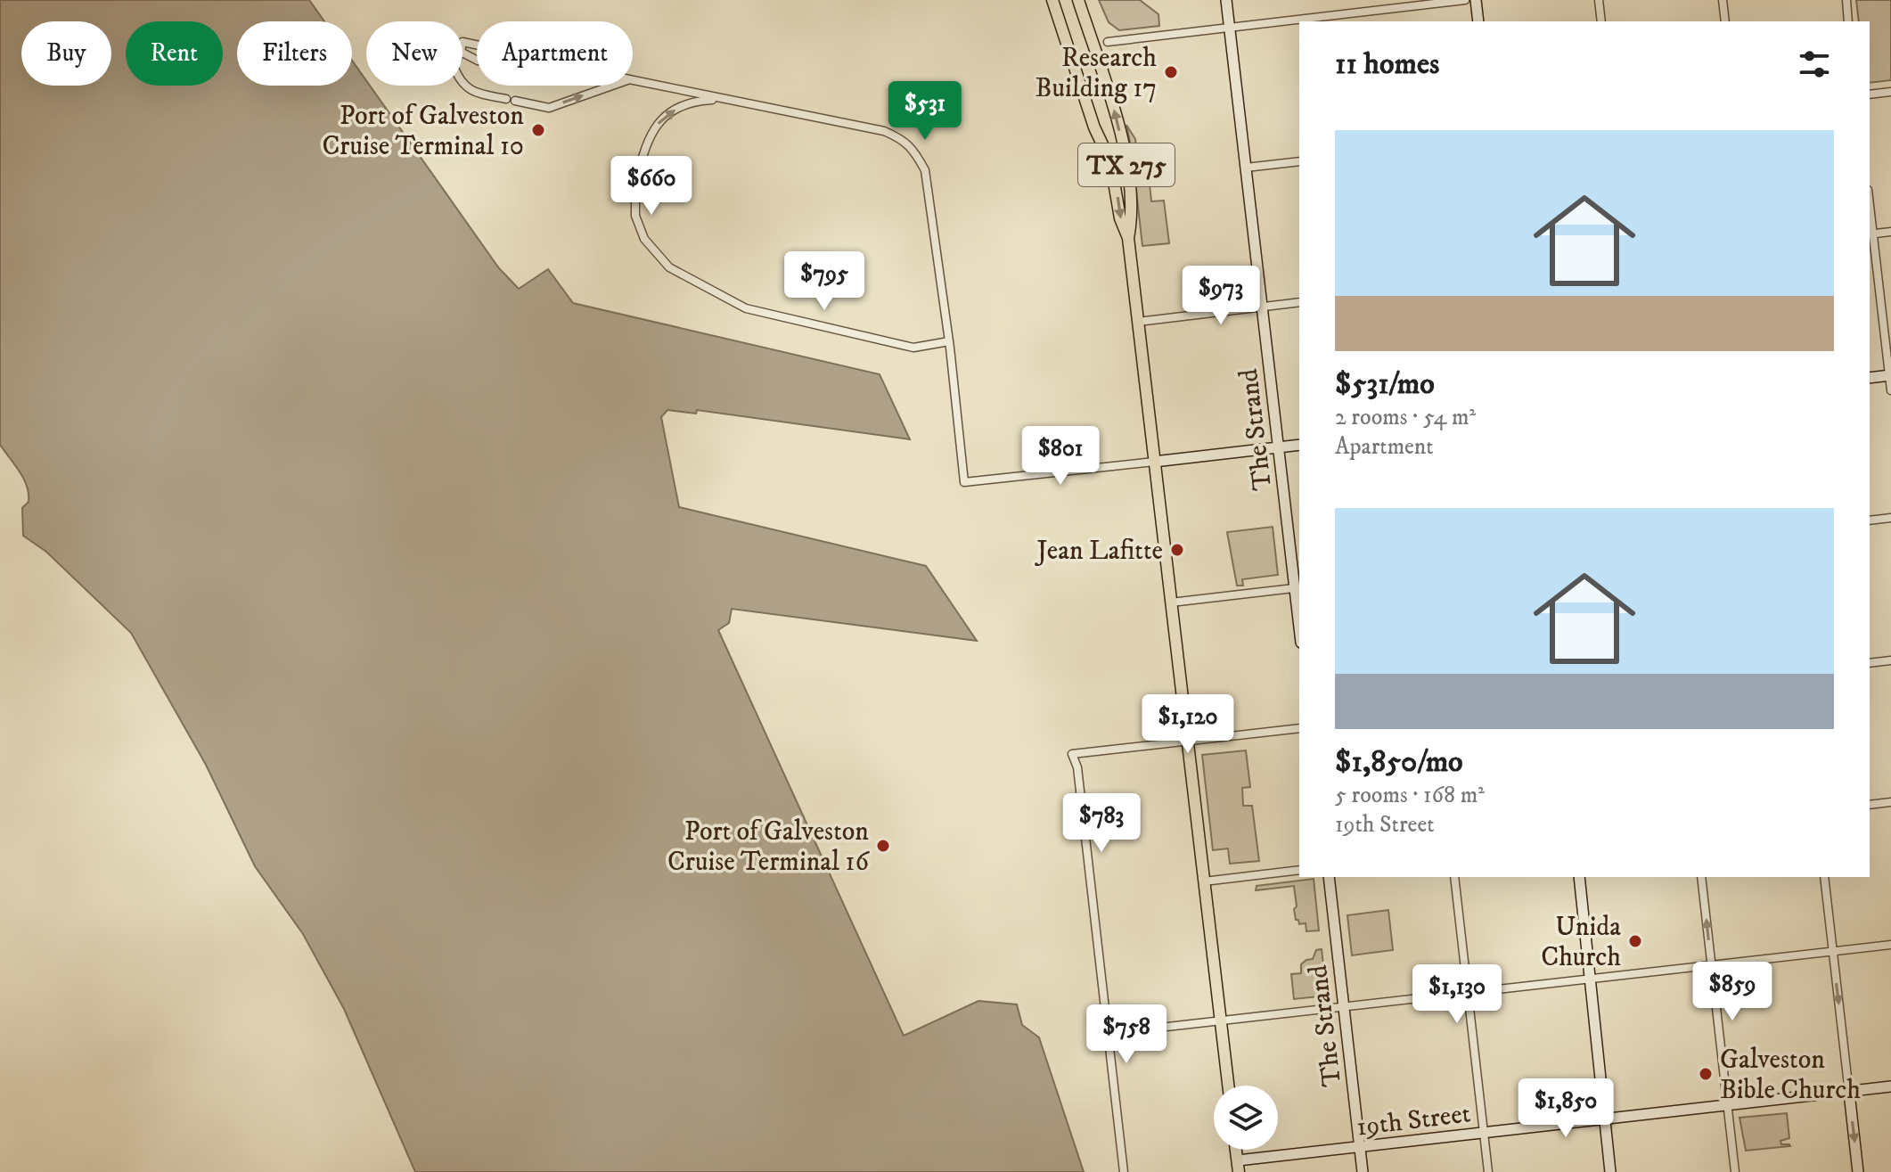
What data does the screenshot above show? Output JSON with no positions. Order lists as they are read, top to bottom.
{
  "streets": {
    "main road": ["TX 275"],
    "street": ["The Strand", "19th Street"]
  },
  "crossings": [
    ["The Strand", "19th Street"]
  ],
  "places": [
    "Research Building 17",
    "Port of Galveston Cruise Terminal 10",
    "Jean Lafitte",
    "Port of Galveston Cruise Terminal 16",
    "Unida Church",
    "Galveston Bible Church"
  ],
  "page": {
    "chip": [
      "Buy",
      "Rent",
      "Filters",
      "New",
      "Apartment"
    ],
    "heading": "11 homes",
    "price": [
      "$531",
      "$660",
      "$795",
      "$973",
      "$801",
      "$1,120",
      "$783",
      "$859",
      "$1,130",
      "$758",
      "$1,850"
    ],
    "list": [
      {
        "name": "$531/mo",
        "note": "2 rooms · 54 m² · Apartment"
      },
      {
        "name": "$1,850/mo",
        "note": "5 rooms · 168 m² · 19th Street"
      }
    ]
  }
}
